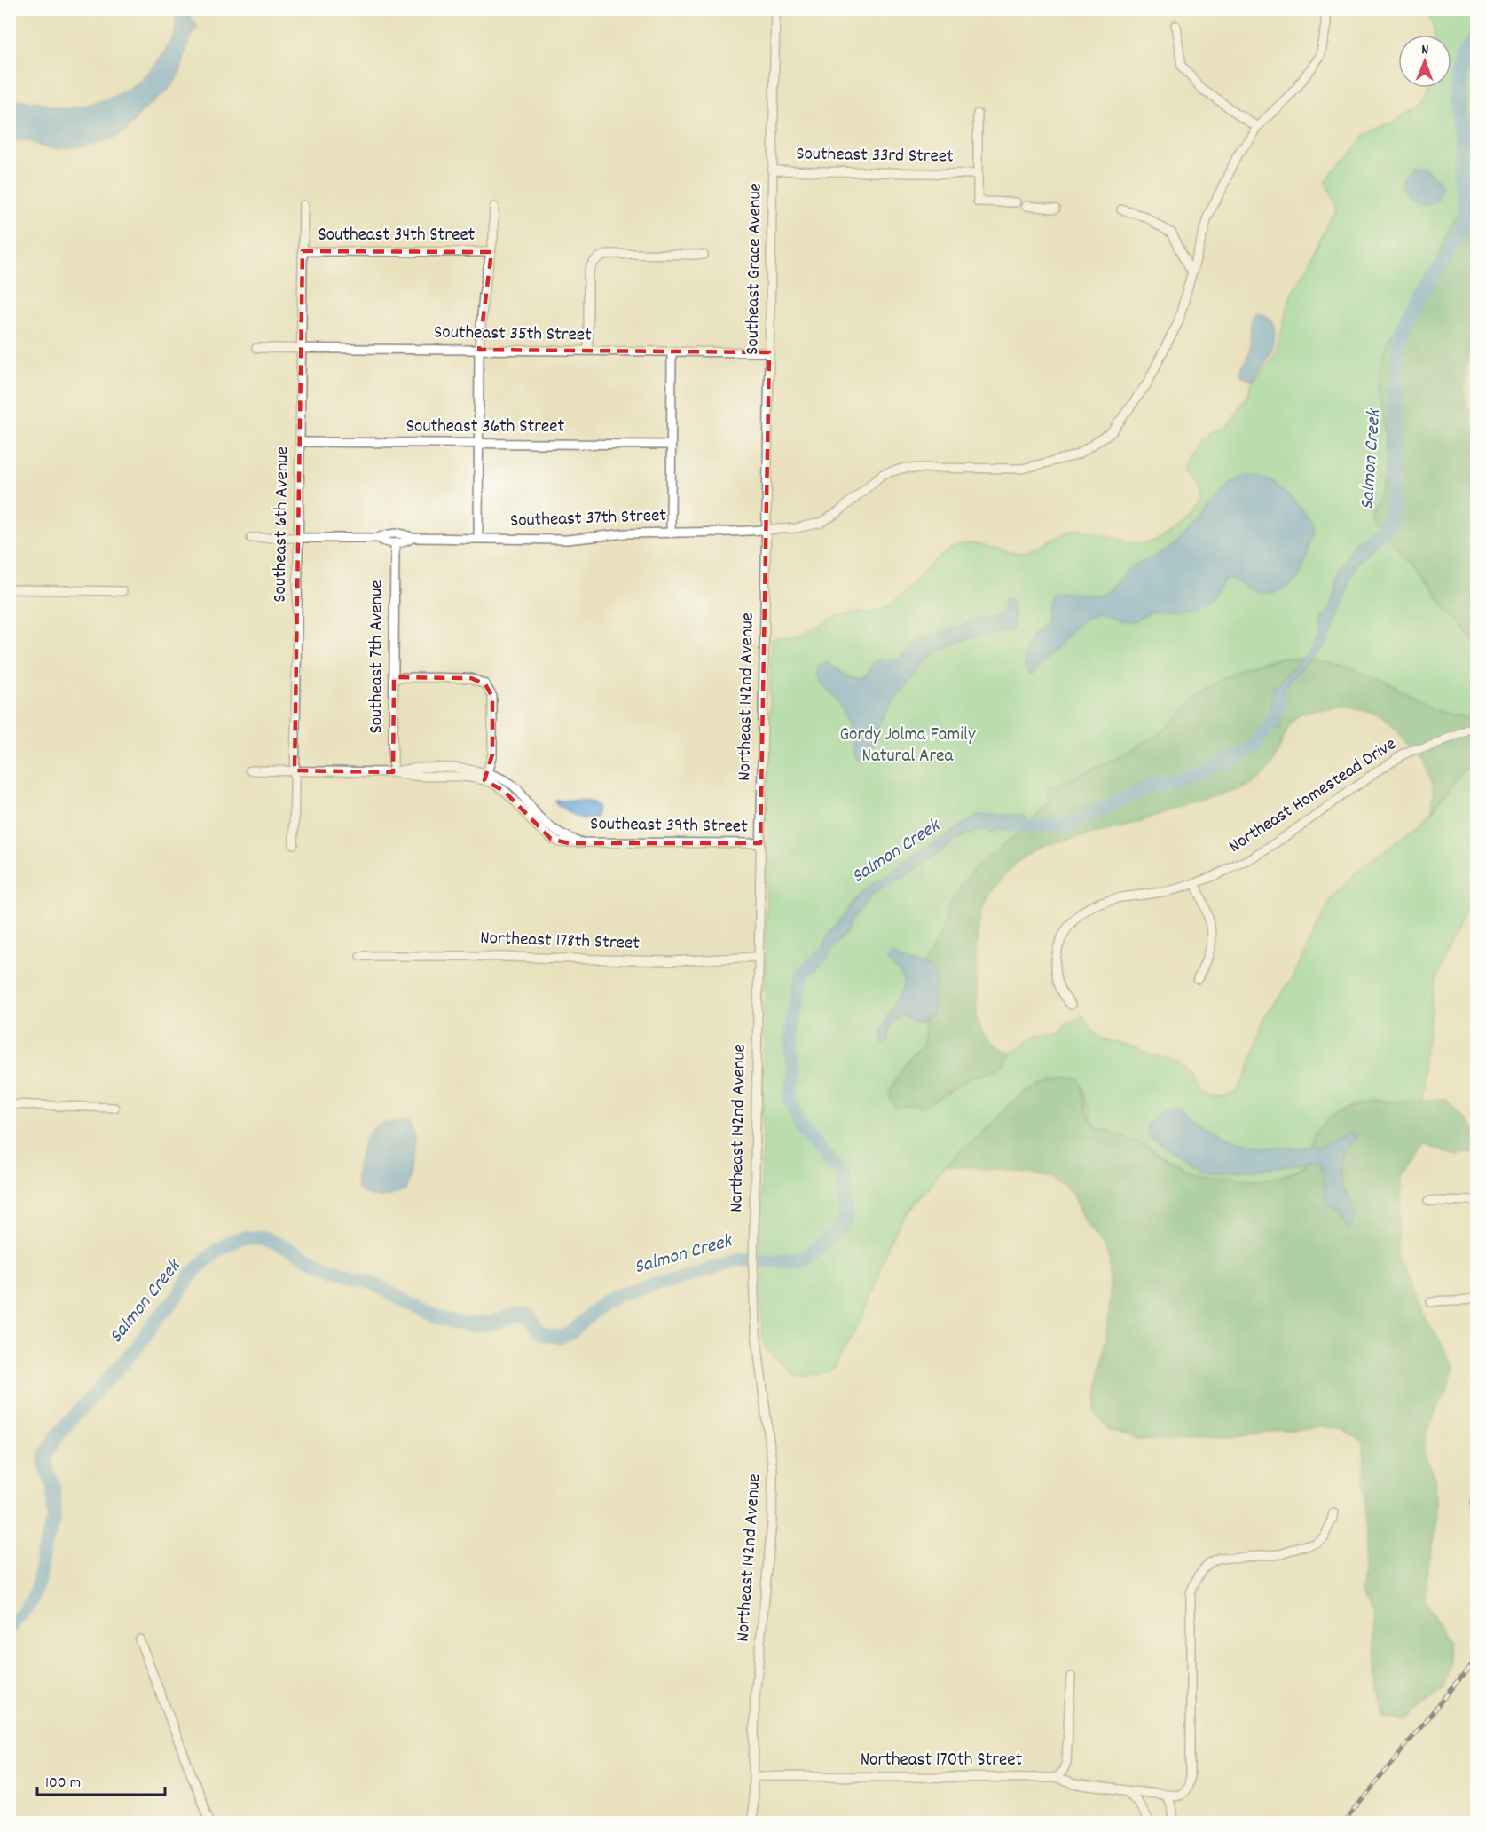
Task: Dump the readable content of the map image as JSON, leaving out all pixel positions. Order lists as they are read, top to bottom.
{
  "streets": {
    "street": [
      "Southeast 33rd Street",
      "Southeast 34th Street",
      "Southeast Grace Avenue",
      "Southeast 35th Street",
      "Southeast 36th Street",
      "Southeast 37th Street",
      "Southeast 6th Avenue",
      "Southeast 7th Avenue",
      "Northeast 142nd Avenue",
      "Northeast Homestead Drive",
      "Southeast 39th Street",
      "Northeast 178th Street",
      "Northeast 170th Street"
    ]
  },
  "crossings": [
    ["Southeast 33rd Street", "Southeast Grace Avenue"],
    ["Southeast 34th Street", "Southeast 6th Avenue"],
    ["Southeast Grace Avenue", "Southeast 35th Street"],
    ["Southeast Grace Avenue", "Southeast 37th Street"],
    ["Southeast Grace Avenue", "Northeast 142nd Avenue"],
    ["Southeast 35th Street", "Southeast 6th Avenue"],
    ["Southeast 36th Street", "Southeast 6th Avenue"],
    ["Southeast 37th Street", "Southeast 6th Avenue"],
    ["Southeast 37th Street", "Southeast 7th Avenue"],
    ["Southeast 37th Street", "Northeast 142nd Avenue"],
    ["Southeast 6th Avenue", "Southeast 39th Street"],
    ["Southeast 7th Avenue", "Southeast 39th Street"],
    ["Northeast 142nd Avenue", "Southeast 39th Street"],
    ["Northeast 142nd Avenue", "Northeast 178th Street"],
    ["Northeast 142nd Avenue", "Northeast 170th Street"]
  ],
  "water": ["Salmon Creek"],
  "parks": ["Gordy Jolma Family Natural Area"],
  "scale_bar": "100 m",
  "north": "top"
}
